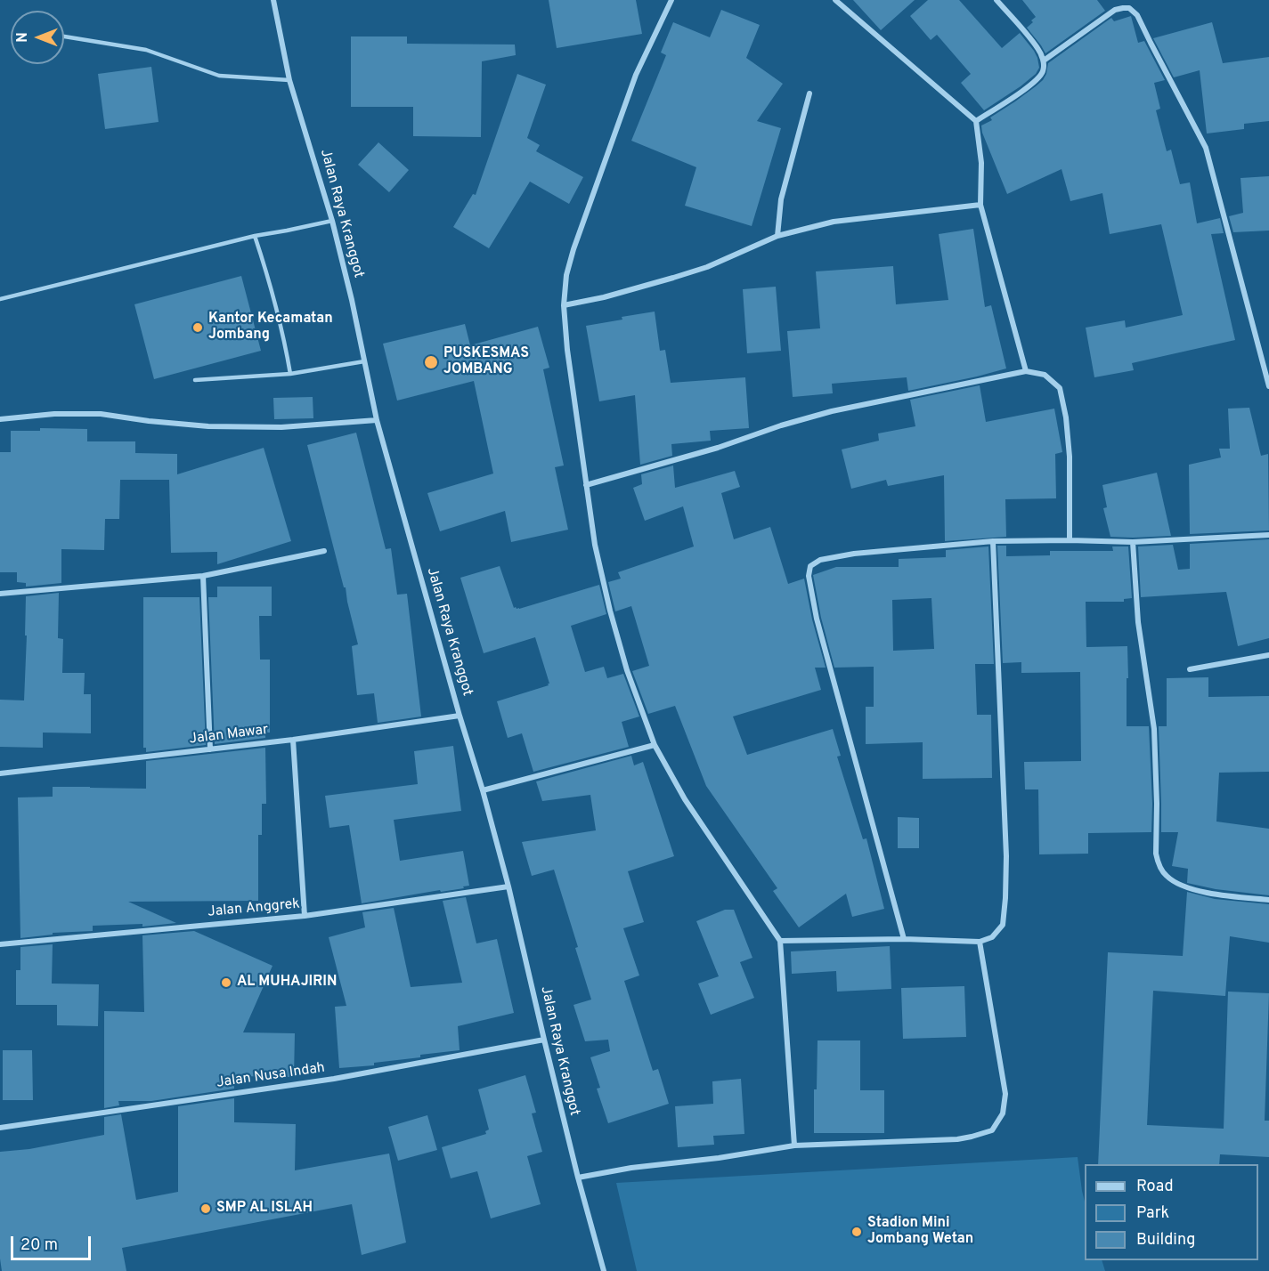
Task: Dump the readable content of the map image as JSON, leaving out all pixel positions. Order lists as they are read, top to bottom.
{
  "streets": {
    "street": [
      "Jalan Raya Kranggot",
      "Jalan Mawar",
      "Jalan Anggrek",
      "Jalan Nusa Indah"
    ]
  },
  "crossings": [
    ["Jalan Raya Kranggot", "Jalan Mawar"],
    ["Jalan Raya Kranggot", "Jalan Anggrek"],
    ["Jalan Raya Kranggot", "Jalan Nusa Indah"]
  ],
  "places": [
    "Kantor Kecamatan Jombang",
    "PUSKESMAS JOMBANG",
    "AL MUHAJIRIN",
    "SMP AL ISLAH",
    "Stadion Mini Jombang Wetan"
  ],
  "legend": ["Road", "Park", "Building"],
  "scale_bar": "20 m",
  "north": "left"
}
